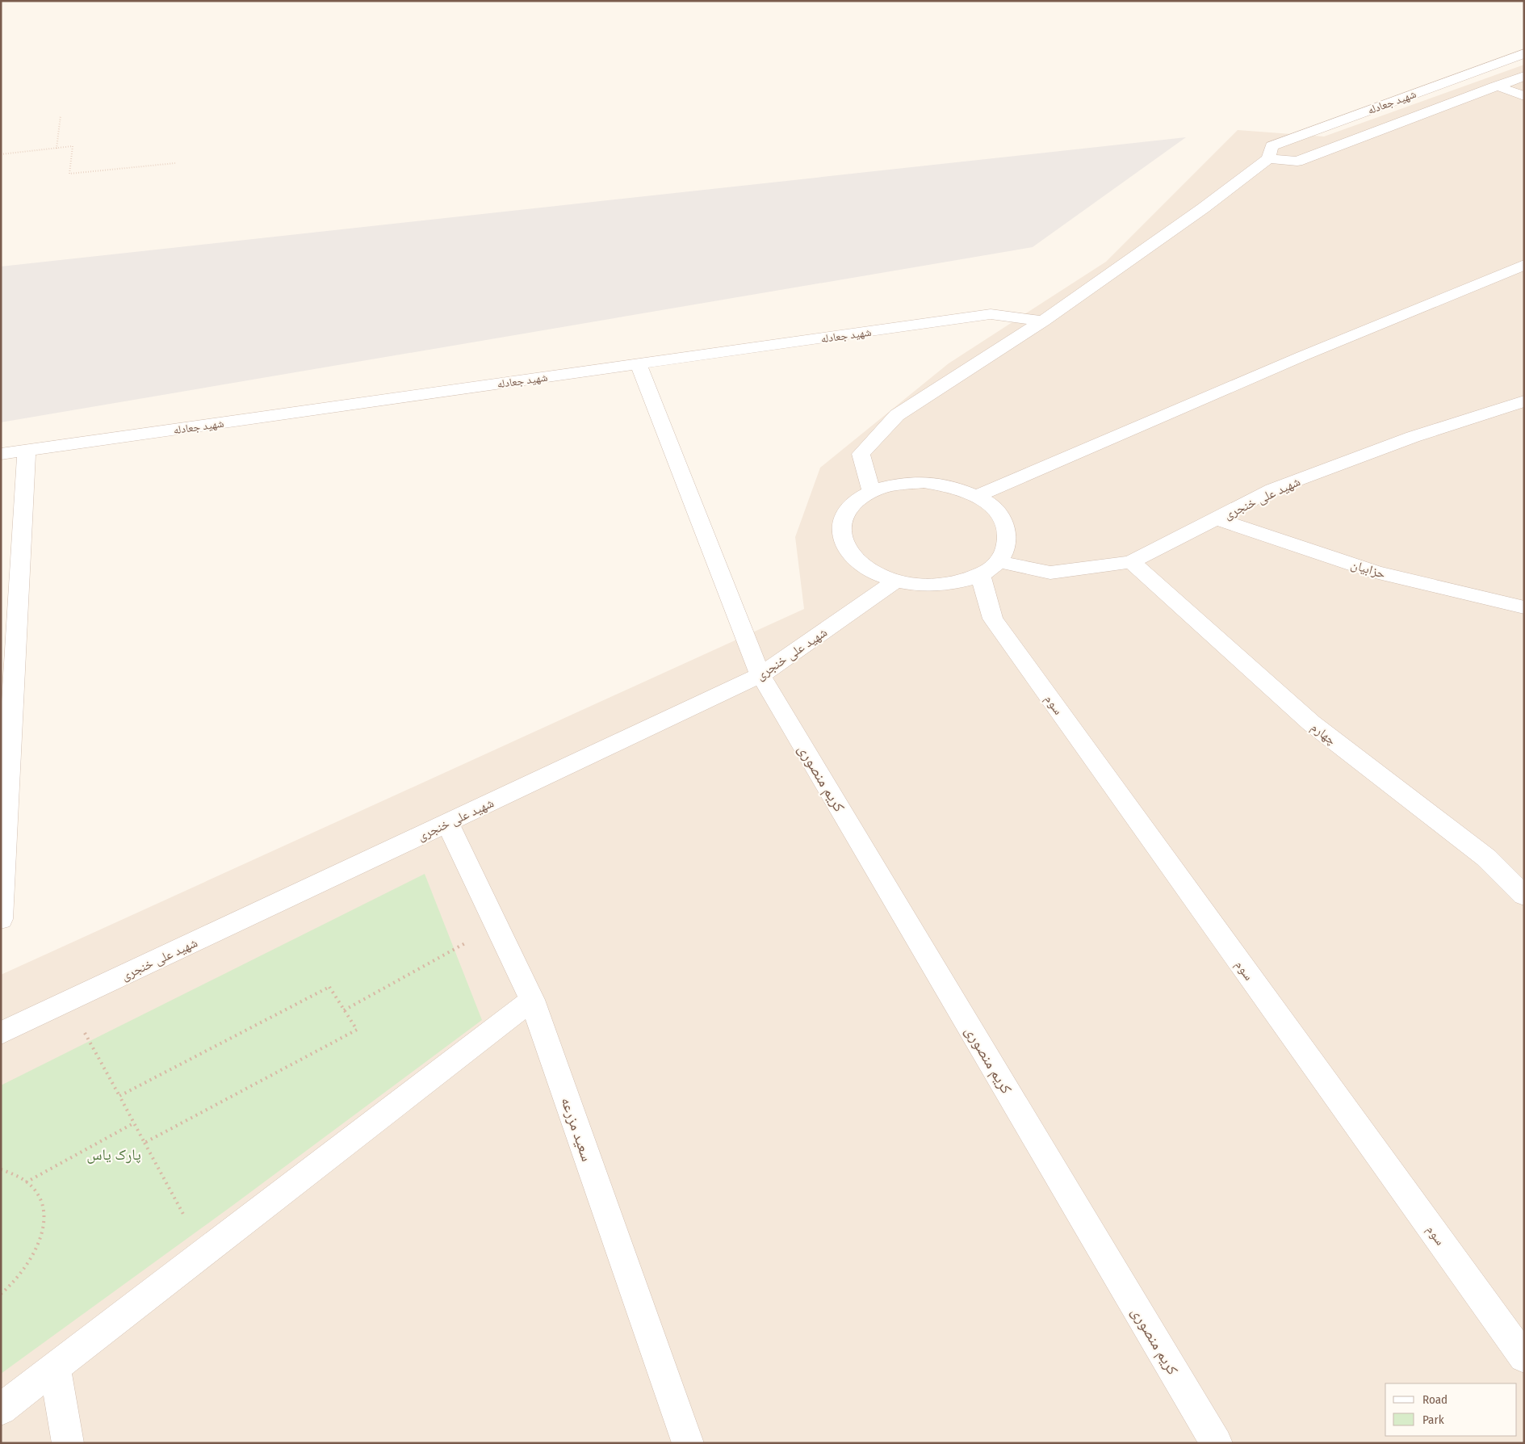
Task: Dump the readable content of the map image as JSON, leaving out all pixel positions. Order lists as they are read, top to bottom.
{
  "streets": {
    "street": [
      "شهید جعادله",
      "شهید علی خنجری",
      "حزابیان",
      "سوم",
      "چهارم",
      "کریم منصوری",
      "سعید مزرعه"
    ]
  },
  "crossings": [
    ["شهید جعادله", "شهید علی خنجری"],
    ["شهید جعادله", "سوم"],
    ["شهید جعادله", "کریم منصوری"],
    ["شهید علی خنجری", "حزابیان"],
    ["شهید علی خنجری", "سوم"],
    ["شهید علی خنجری", "چهارم"],
    ["شهید علی خنجری", "کریم منصوری"],
    ["شهید علی خنجری", "سعید مزرعه"]
  ],
  "parks": ["پارک یاس"],
  "legend": ["Road", "Park"]
}
